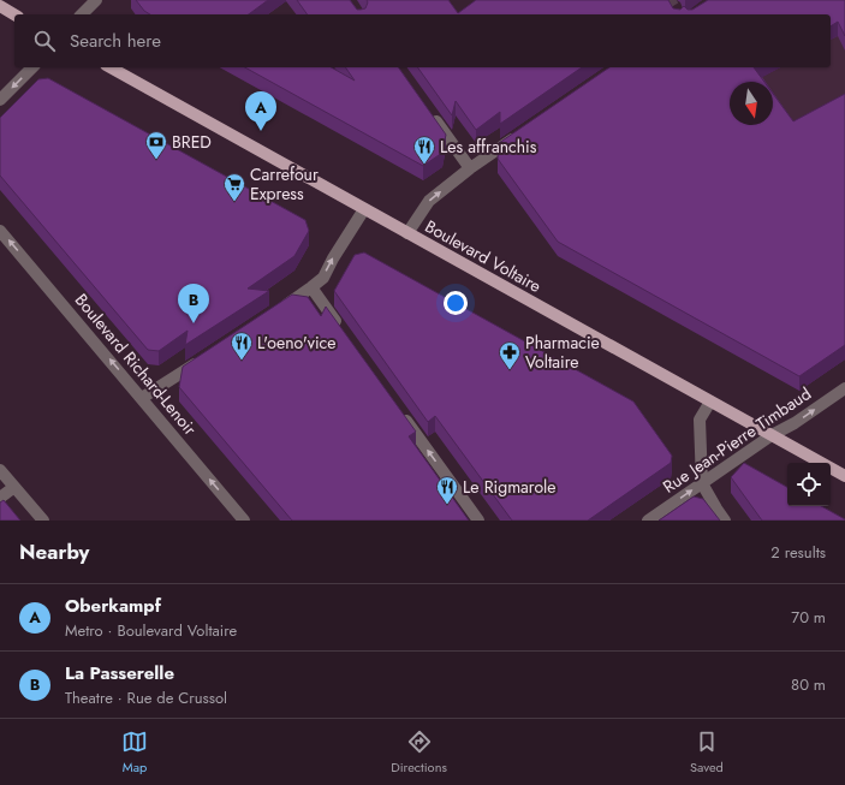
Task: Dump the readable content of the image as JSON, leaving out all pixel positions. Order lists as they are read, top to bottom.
{
  "streets": {
    "main road": ["Boulevard Voltaire"],
    "street": ["Boulevard Richard-Lenoir", "Rue Jean-Pierre Timbaud"]
  },
  "crossings": [
    ["Boulevard Voltaire", "Rue Jean-Pierre Timbaud"]
  ],
  "one_way": ["Boulevard Richard-Lenoir", "Rue Jean-Pierre Timbaud"],
  "places": {
    "bank": ["BRED"],
    "restaurant": ["Les affranchis", "L'oeno'vice", "Le Rigmarole"],
    "supermarket": ["Carrefour Express"],
    "pharmacy": ["Pharmacie Voltaire"]
  },
  "north": "bottom",
  "page": {
    "search": "Search here",
    "pins": ["A", "B"],
    "heading": ["Nearby", "2 results"],
    "list": [
      {
        "mark": "A",
        "name": "Oberkampf",
        "note": "Metro · Boulevard Voltaire",
        "value": "70 m"
      },
      {
        "mark": "B",
        "name": "La Passerelle",
        "note": "Theatre · Rue de Crussol",
        "value": "80 m"
      }
    ],
    "nav": ["Map", "Directions", "Saved"]
  }
}
